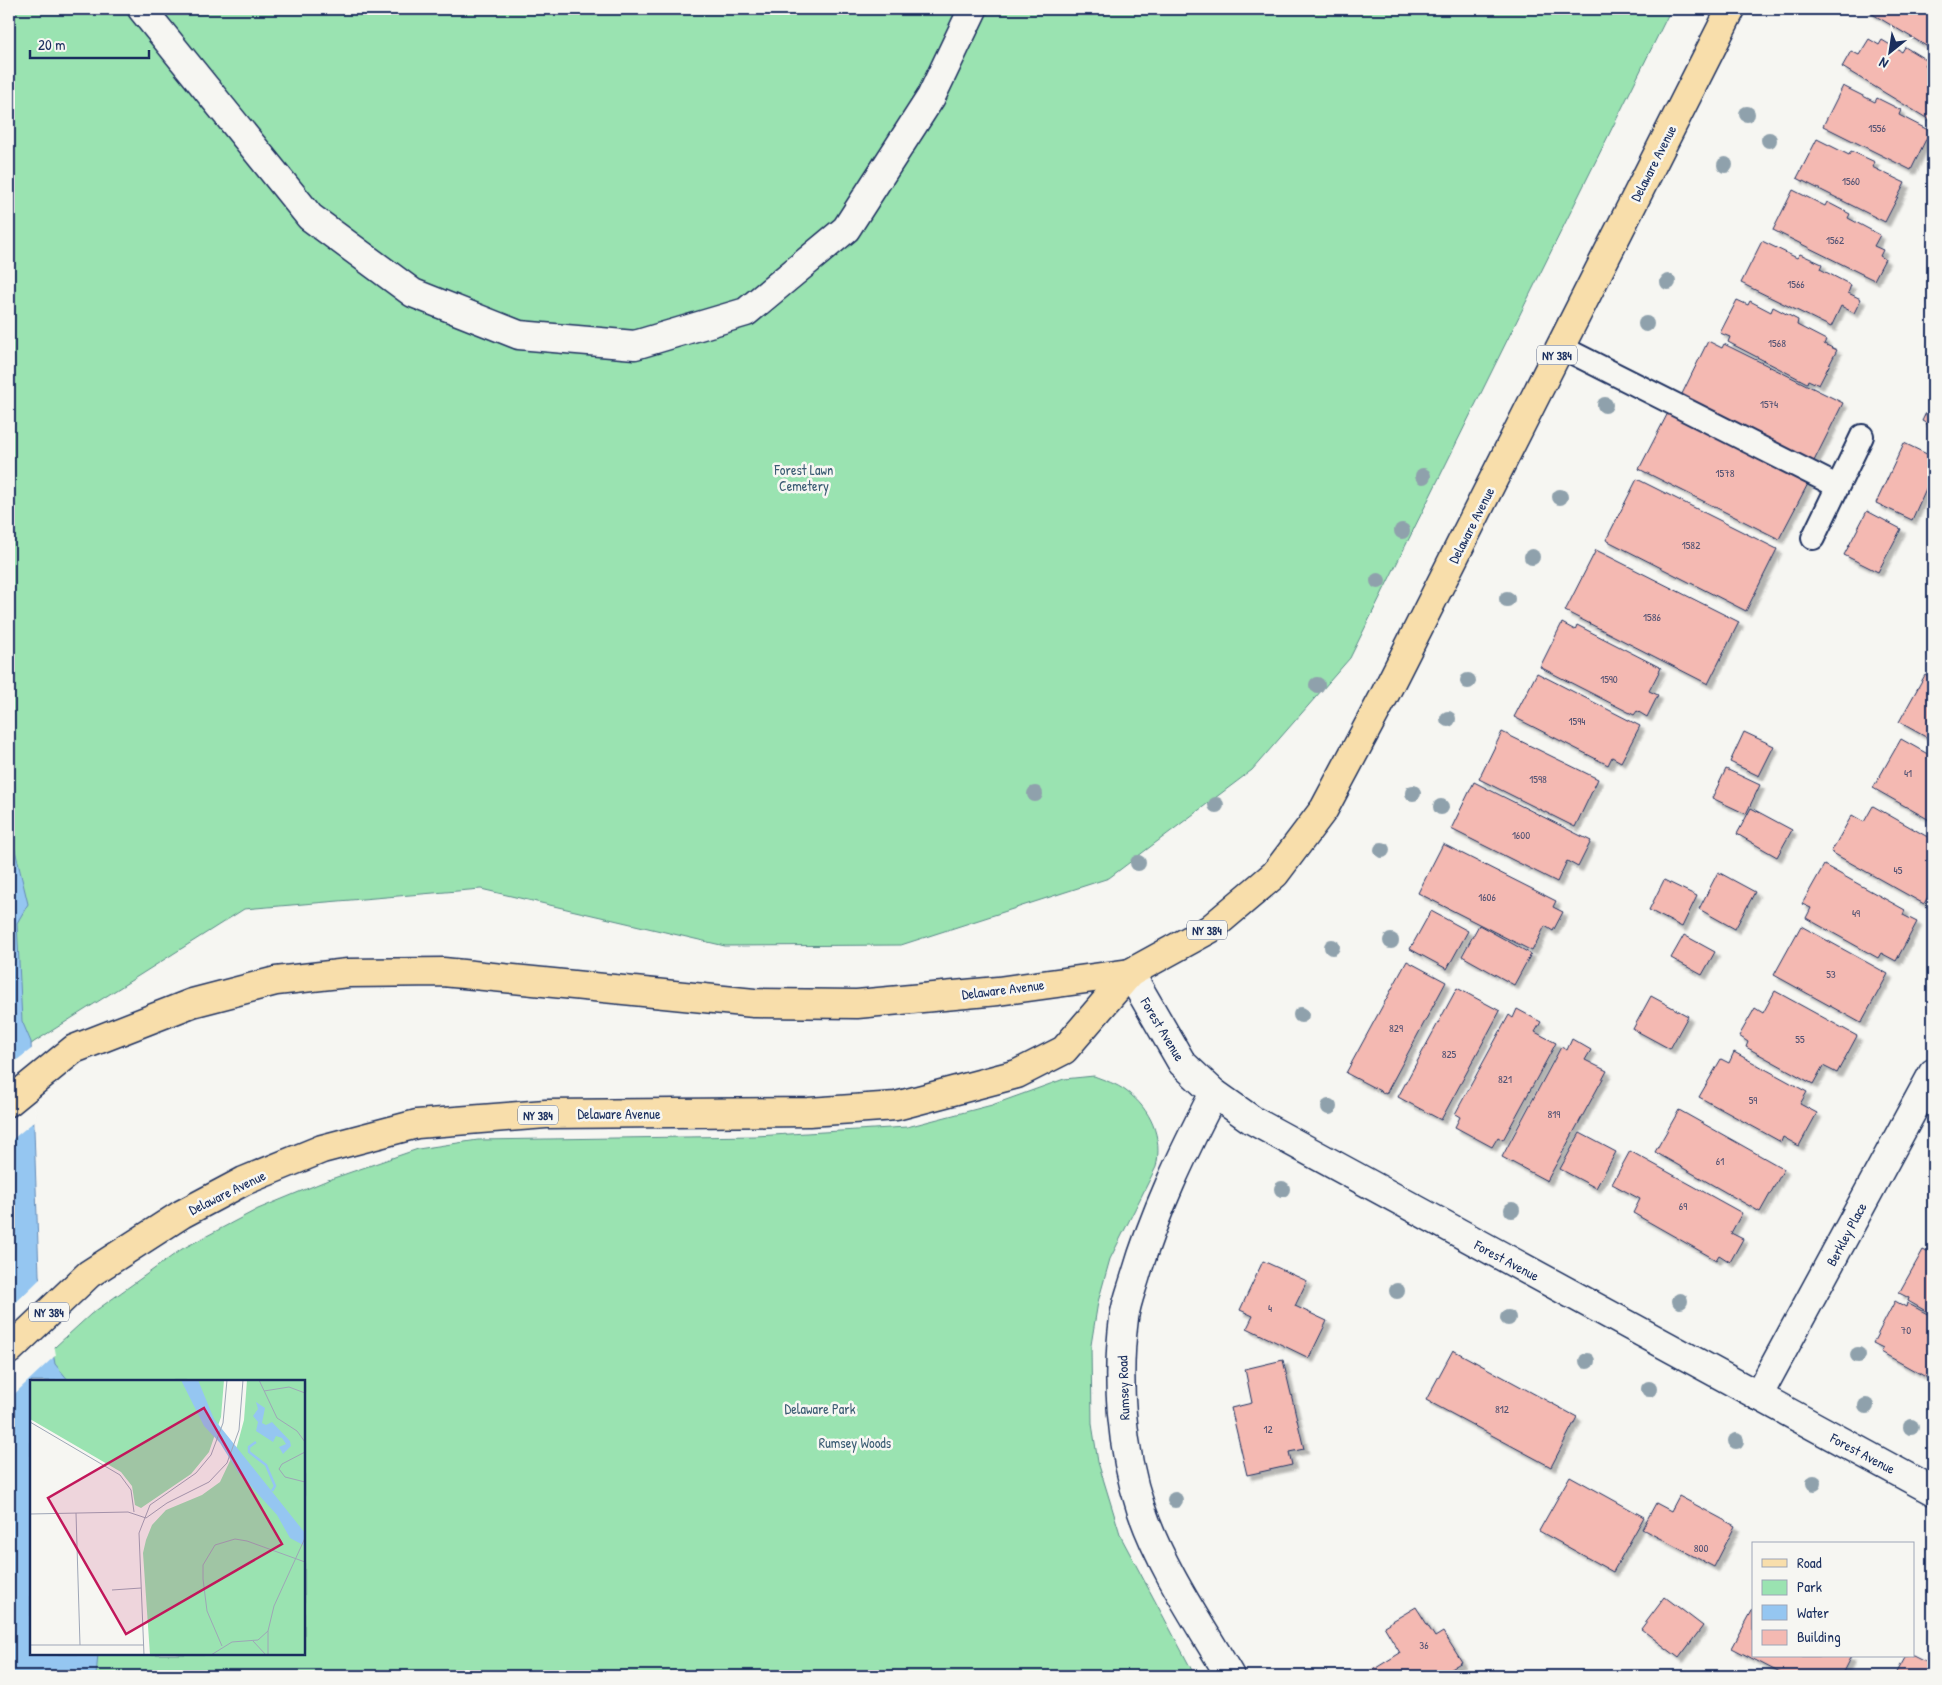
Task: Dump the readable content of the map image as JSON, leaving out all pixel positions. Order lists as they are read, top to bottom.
{
  "streets": {
    "main road": ["Delaware Avenue", "NY 384"],
    "street": ["Forest Avenue", "Berkley Place", "Rumsey Road"]
  },
  "crossings": [
    ["Delaware Avenue", "Forest Avenue"],
    ["Forest Avenue", "Berkley Place"],
    ["Forest Avenue", "Rumsey Road"]
  ],
  "parks": ["Forest Lawn Cemetery", "Delaware Park", "Rumsey Woods"],
  "house_numbers": [
    "1556",
    "1560",
    "1562",
    "1566",
    "1568",
    "1574",
    "1578",
    "1582",
    "1586",
    "1590",
    "1594",
    "41",
    "1598",
    "1600",
    "45",
    "1606",
    "49",
    "53",
    "829",
    "55",
    "825",
    "821",
    "59",
    "819",
    "61",
    "69",
    "4",
    "70",
    "812",
    "12",
    "800",
    "36"
  ],
  "legend": [
    "Road",
    "Park",
    "Water",
    "Building"
  ],
  "scale_bar": "20 m",
  "north": "bottom left"
}
